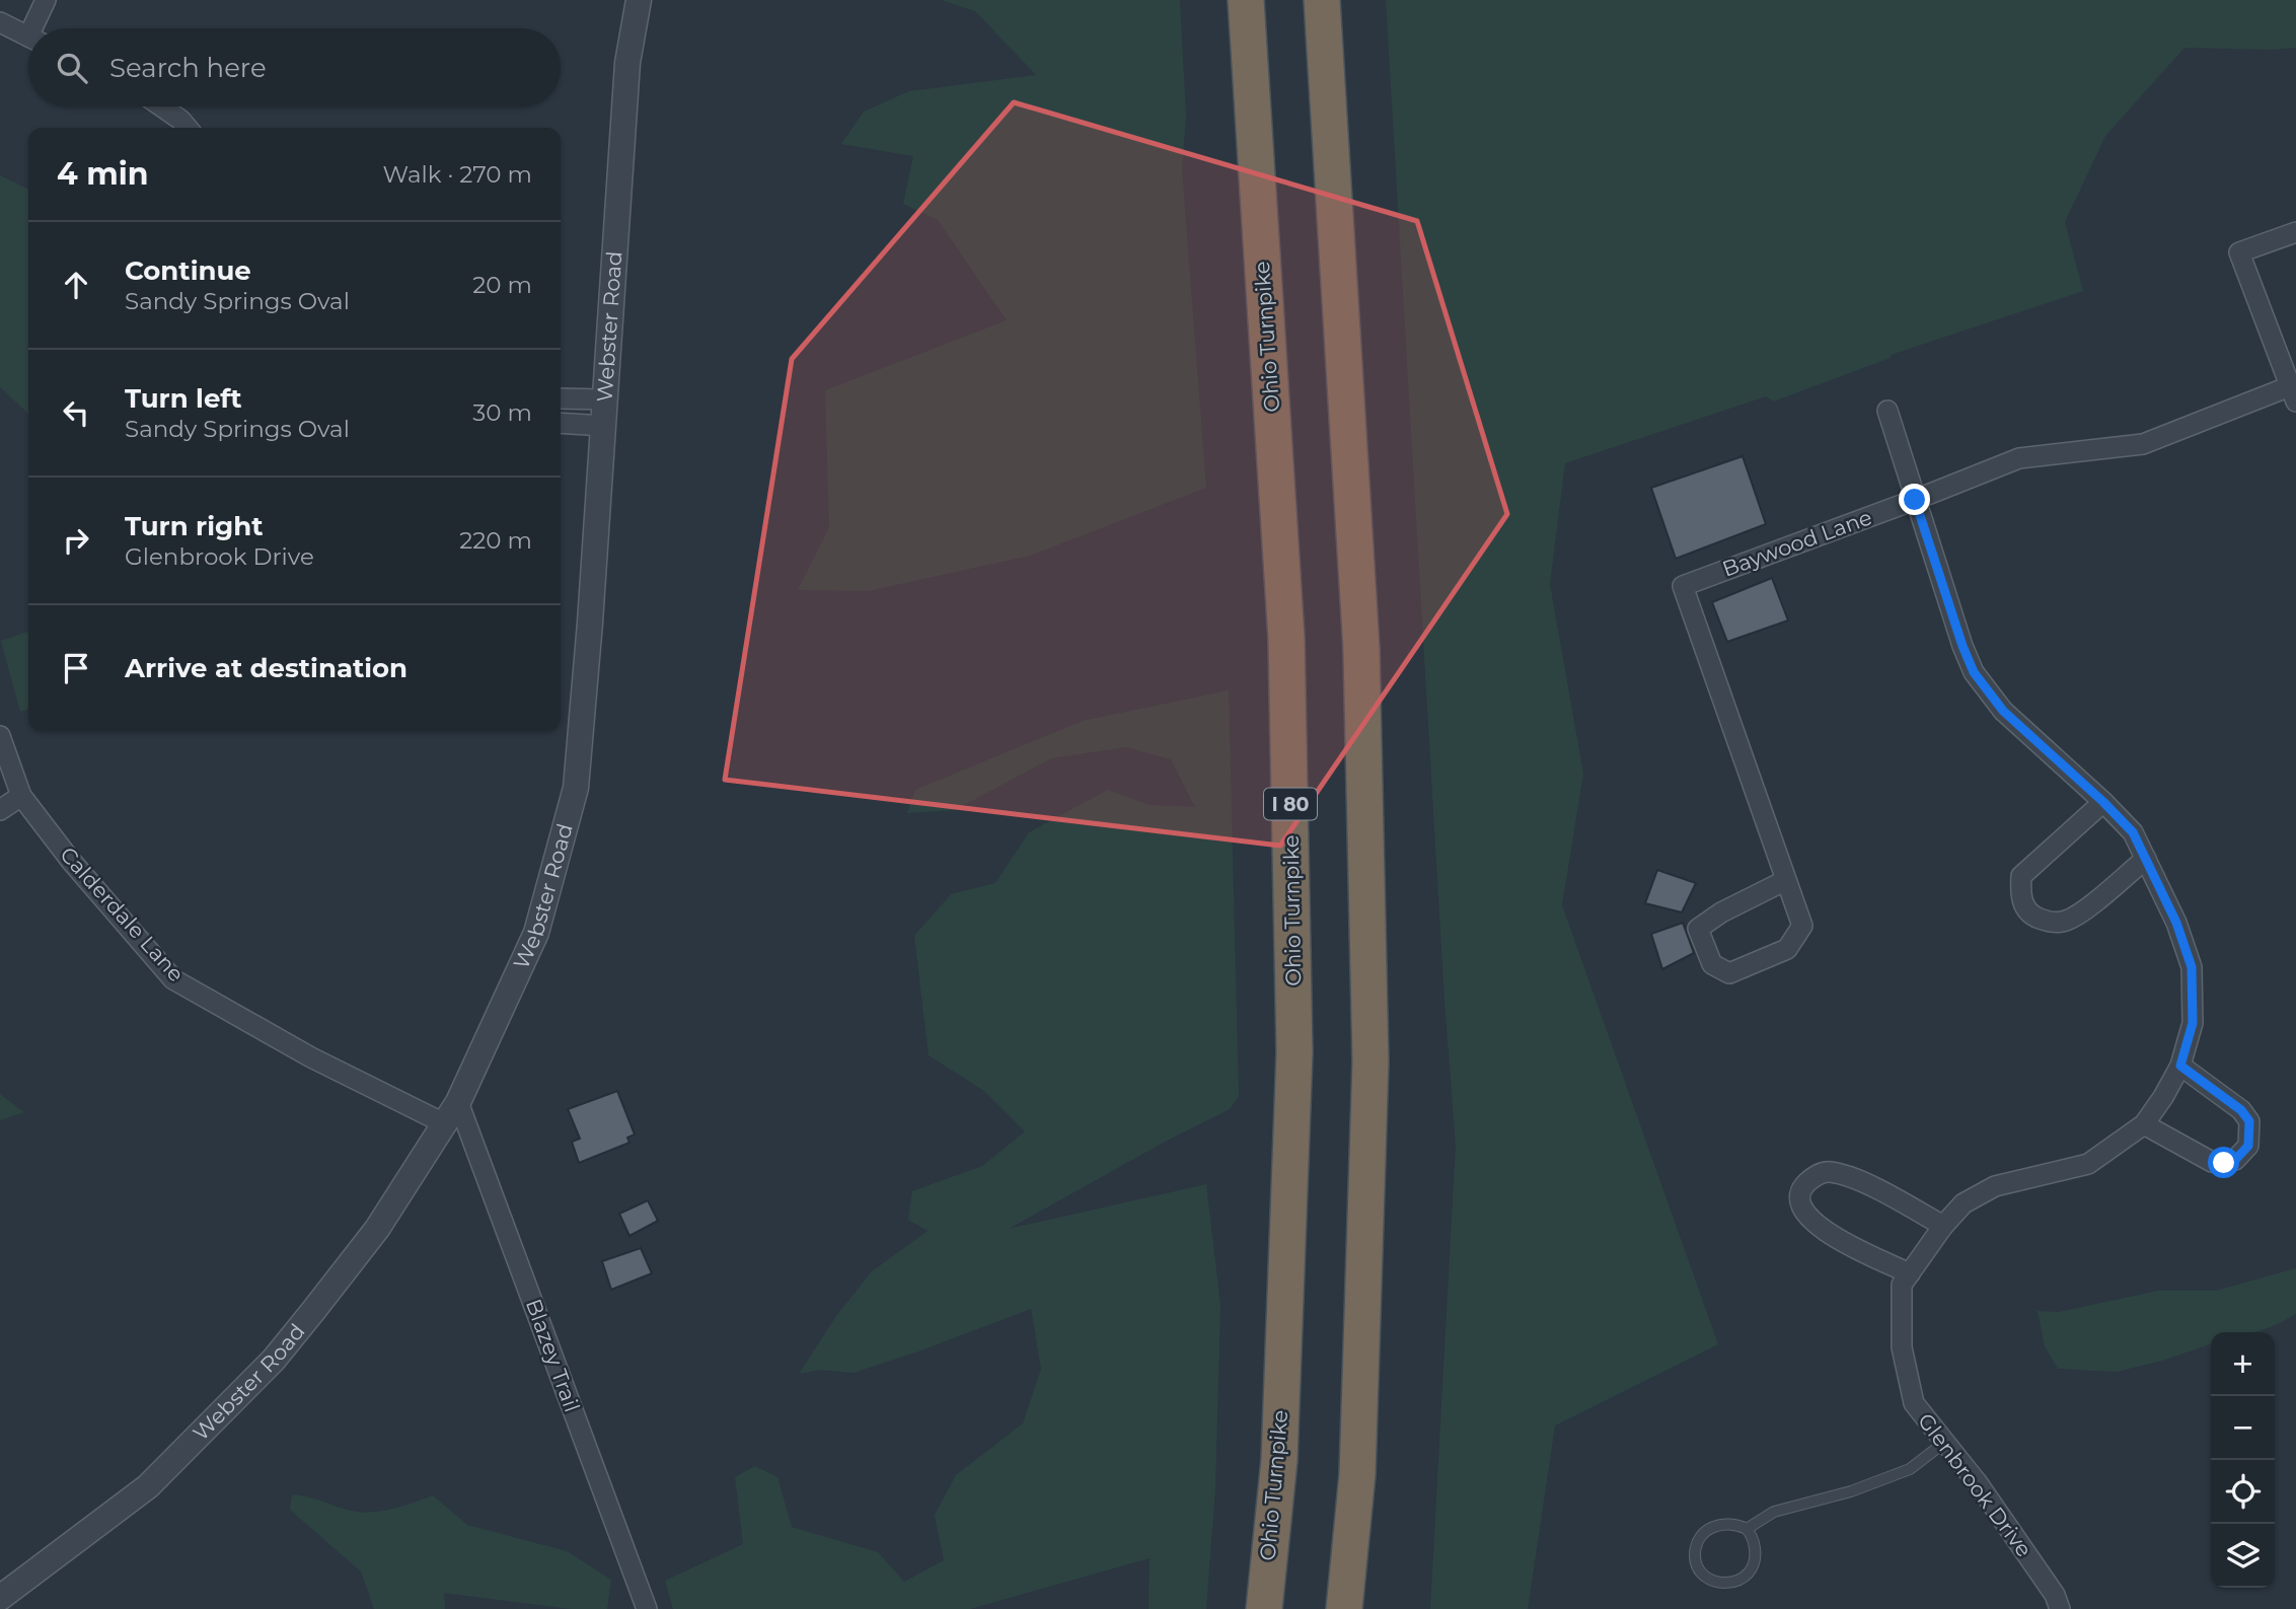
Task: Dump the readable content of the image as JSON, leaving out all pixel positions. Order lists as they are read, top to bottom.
{
  "streets": {
    "highway": ["Ohio Turnpike", "I 80"],
    "street": [
      "Webster Road",
      "Baywood Lane",
      "Calderdale Lane",
      "Blazey Trail",
      "Glenbrook Drive"
    ]
  },
  "crossings": [
    ["Webster Road", "Calderdale Lane"],
    ["Webster Road", "Blazey Trail"],
    ["Baywood Lane", "Glenbrook Drive"]
  ],
  "page": {
    "search": "Search here",
    "heading": ["4 min", "Walk · 270 m"],
    "list": [
      ["Continue", "Sandy Springs Oval", "20 m"],
      ["Turn left", "Sandy Springs Oval", "30 m"],
      ["Turn right", "Glenbrook Drive", "220 m"],
      "Arrive at destination"
    ],
    "map_buttons": ["+", "−"]
  }
}
